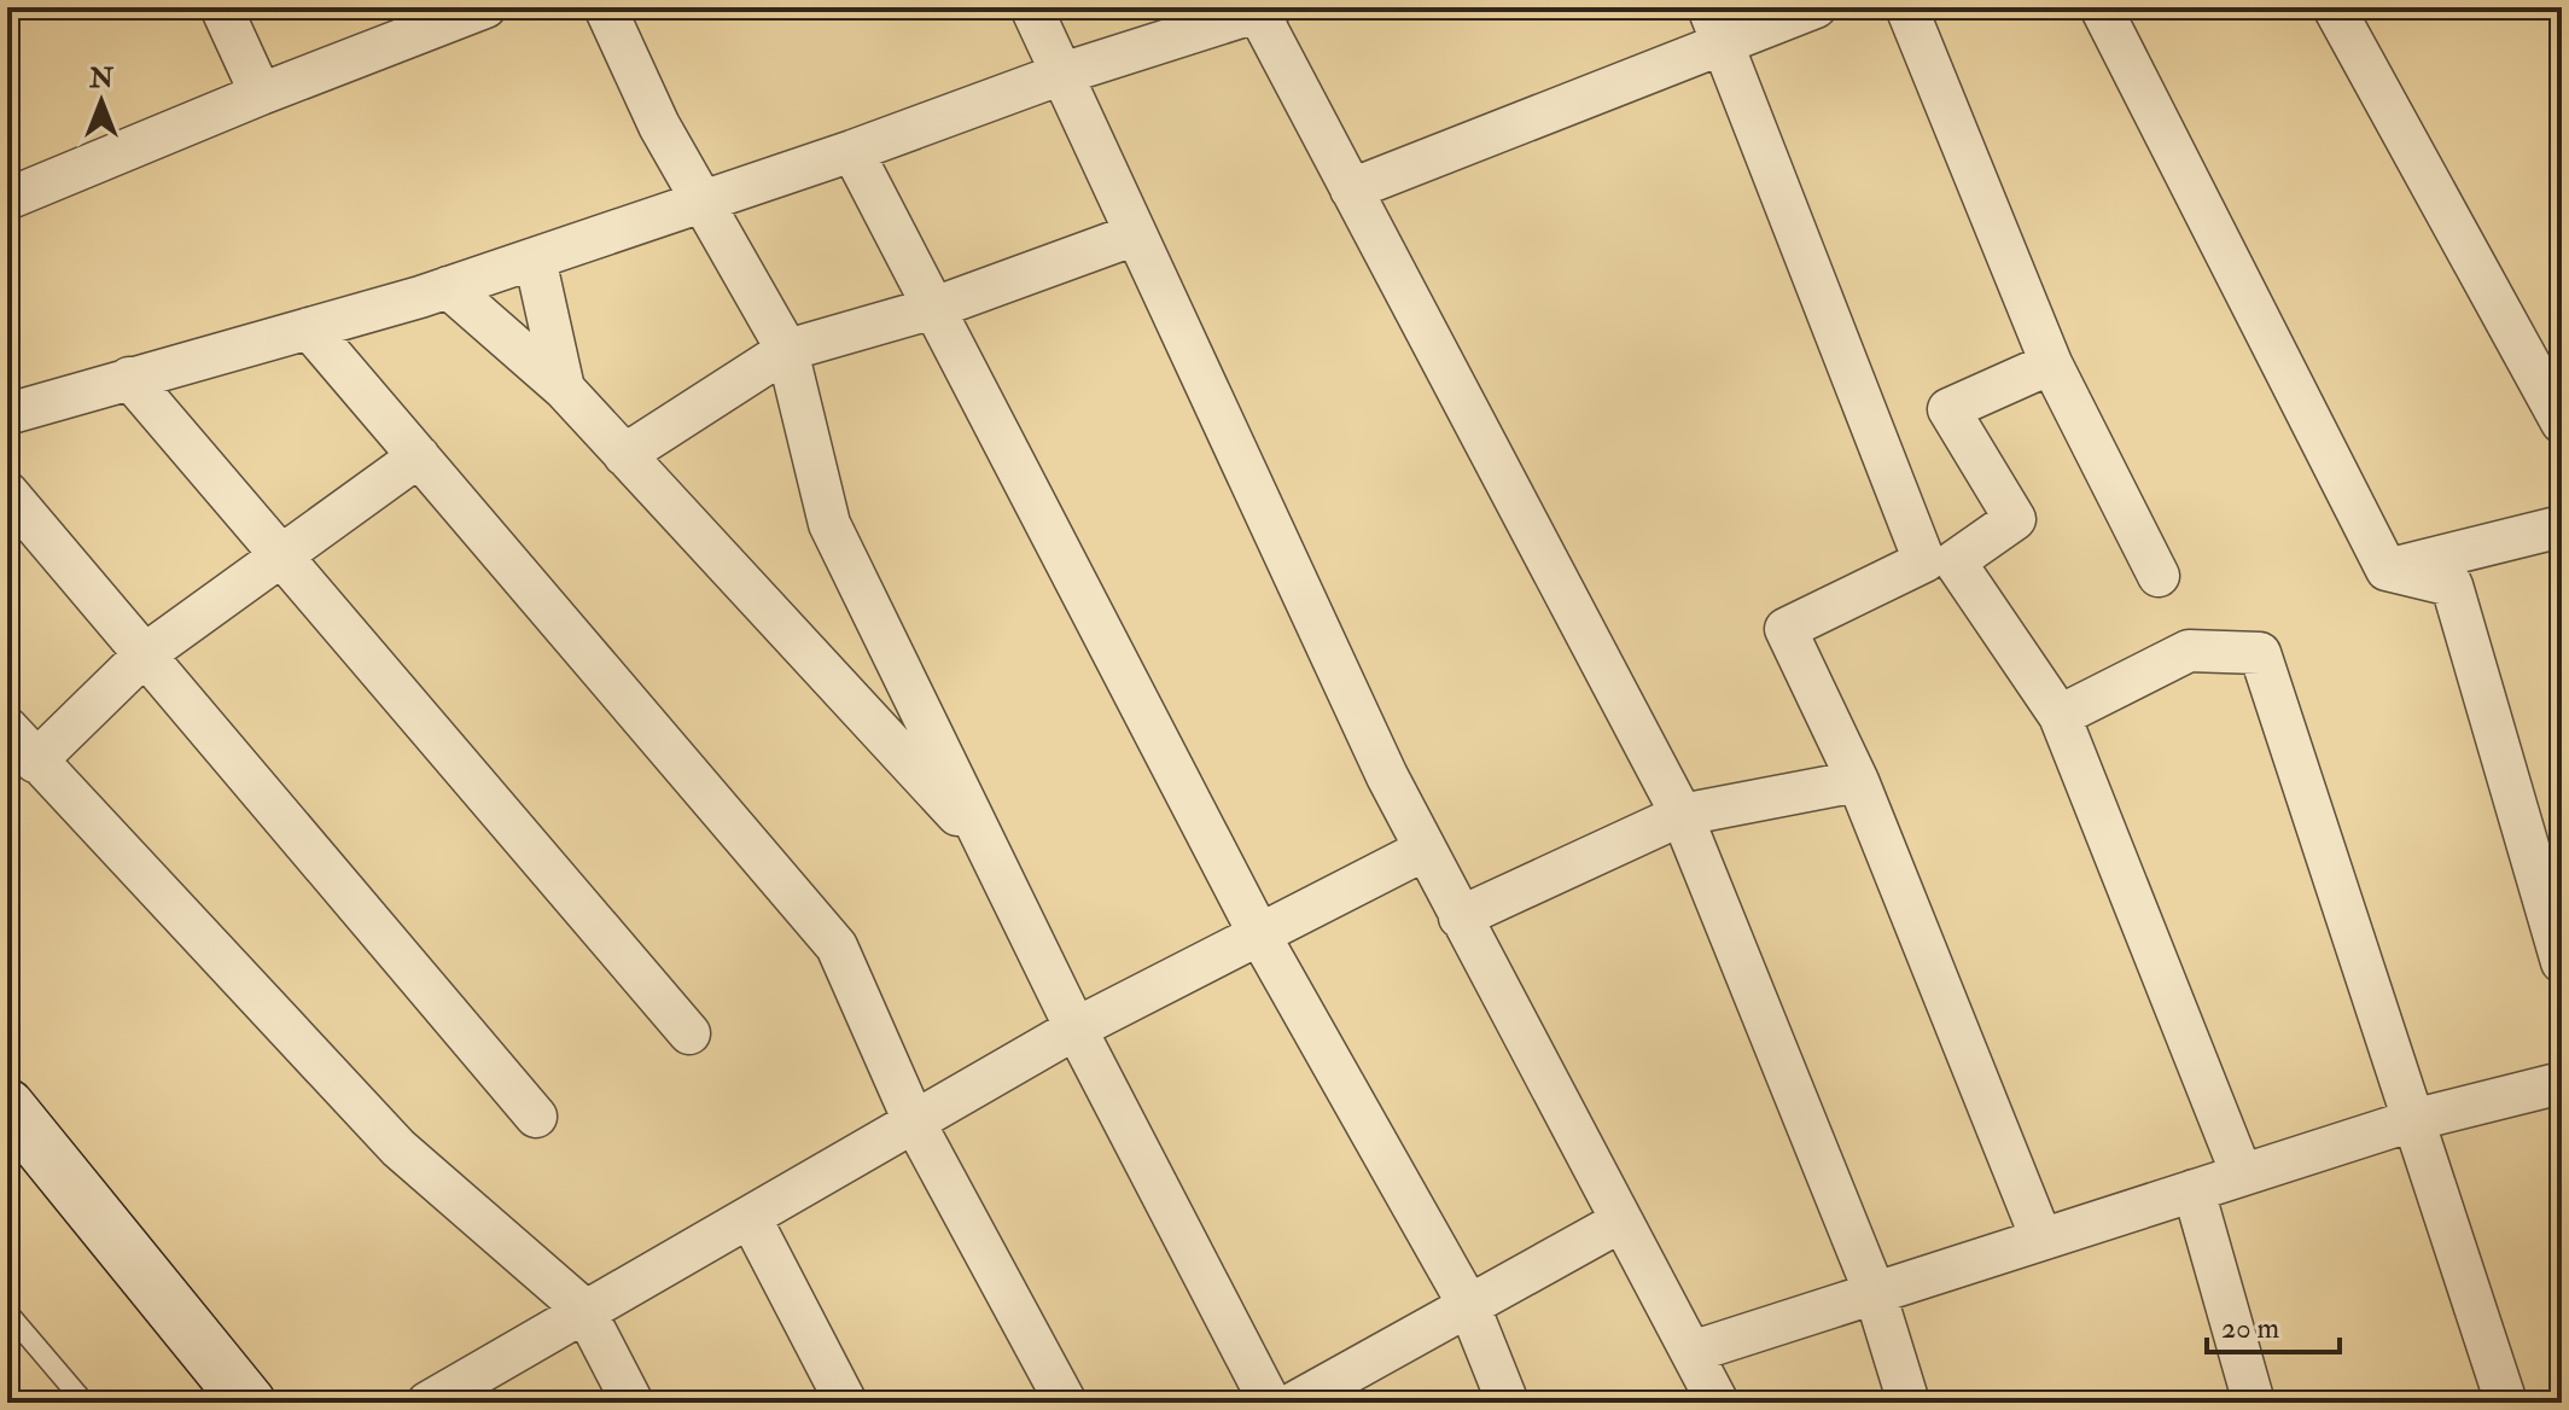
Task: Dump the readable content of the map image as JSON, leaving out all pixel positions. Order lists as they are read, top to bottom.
{
  "scale_bar": "20 m",
  "north": "top"
}
